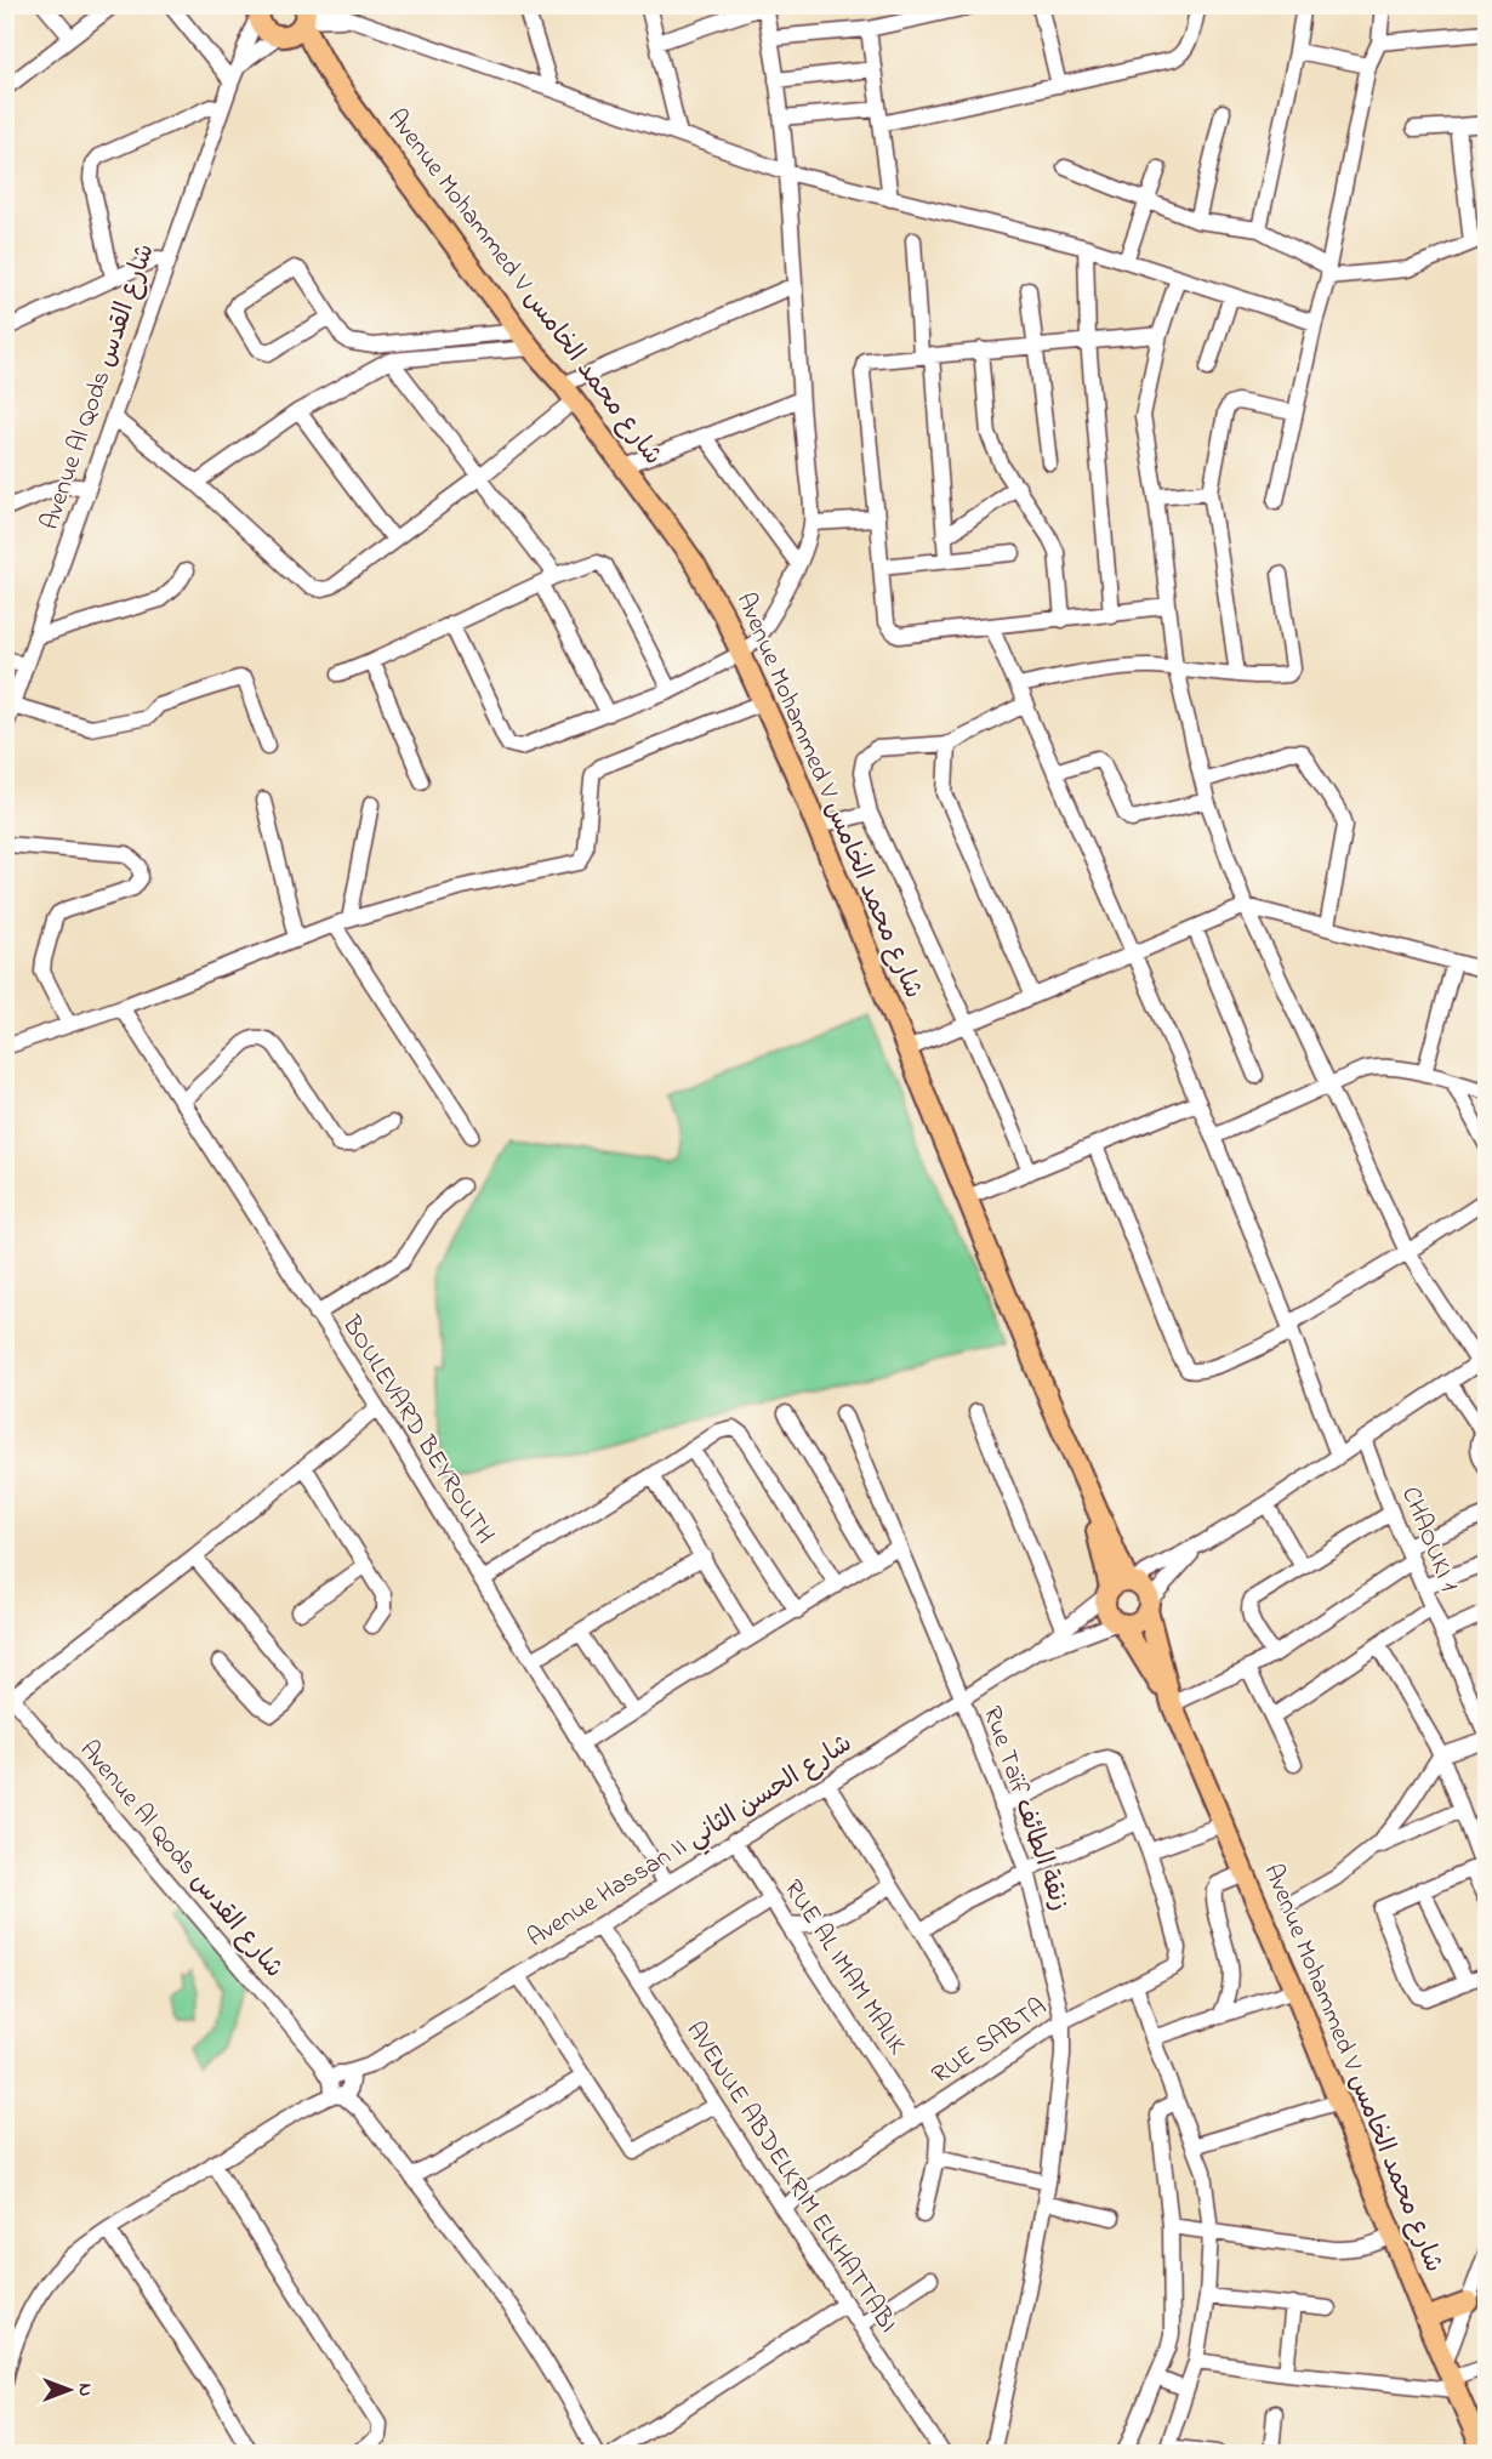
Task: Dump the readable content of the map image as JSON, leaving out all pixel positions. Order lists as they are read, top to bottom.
{
  "streets": {
    "main road": ["Avenue Mohammed V شارع محمد الخامس"],
    "street": [
      "Avenue Al Qods شارع القدس",
      "BOULEVARD BEYROUTH",
      "CHAOUKI 1",
      "Rue Taïf زنقة الطائف",
      "Avenue Hassan II شارع الحسن الثاني",
      "RUE AL IMAM MALIK",
      "RUE SABTA",
      "AVENUE ABDELKRIM ELKHATTABI"
    ]
  },
  "crossings": [
    ["Avenue Mohammed V شارع محمد الخامس", "Avenue Al Qods شارع القدس"],
    ["Avenue Mohammed V شارع محمد الخامس", "Avenue Hassan II شارع الحسن الثاني"],
    ["Avenue Al Qods شارع القدس", "Avenue Hassan II شارع الحسن الثاني"],
    ["BOULEVARD BEYROUTH", "Avenue Hassan II شارع الحسن الثاني"],
    ["CHAOUKI 1", "Avenue Hassan II شارع الحسن الثاني"],
    ["Rue Taïf زنقة الطائف", "Avenue Hassan II شارع الحسن الثاني"],
    ["Rue Taïf زنقة الطائف", "RUE SABTA"],
    ["Avenue Hassan II شارع الحسن الثاني", "RUE AL IMAM MALIK"],
    ["Avenue Hassan II شارع الحسن الثاني", "AVENUE ABDELKRIM ELKHATTABI"],
    ["RUE AL IMAM MALIK", "RUE SABTA"],
    ["RUE SABTA", "AVENUE ABDELKRIM ELKHATTABI"]
  ],
  "north": "right"
}
